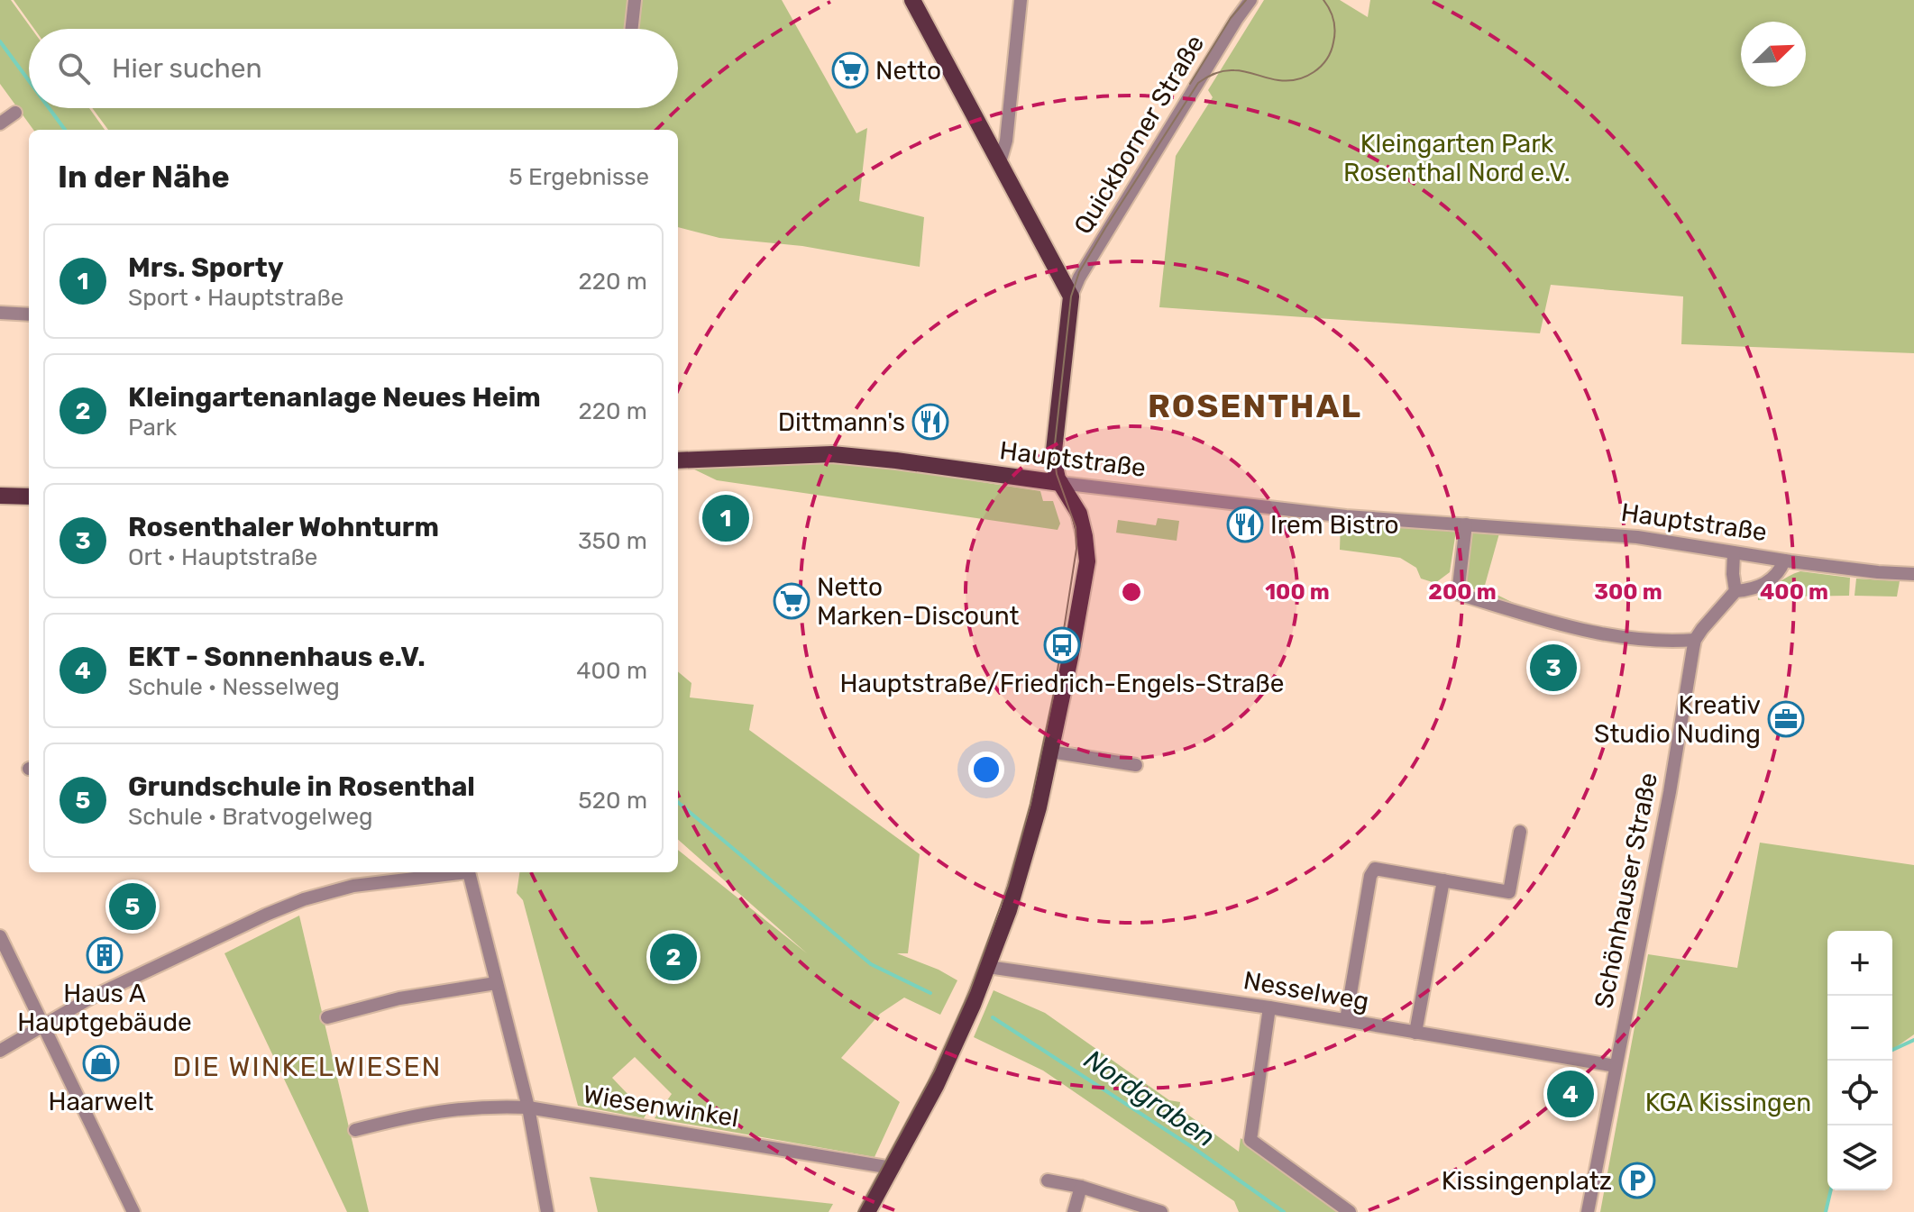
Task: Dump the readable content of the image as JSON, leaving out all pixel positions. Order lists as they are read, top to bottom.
{
  "streets": {
    "main road": ["Hauptstraße"],
    "street": [
      "Quickborner Straße",
      "Schönhauser Straße",
      "Nesselweg",
      "Wiesenwinkel"
    ]
  },
  "crossings": [
    ["Schönhauser Straße", "Nesselweg"]
  ],
  "districts": ["ROSENTHAL", "DIE WINKELWIESEN"],
  "water": ["Nordgraben"],
  "parks": ["Kleingarten Park Rosenthal Nord e.V.", "KGA Kissingen"],
  "places": {
    "supermarket": ["Netto", "Netto Marken-Discount"],
    "restaurant": ["Dittmann's", "Irem Bistro"],
    "bus stop": ["Hauptstraße/Friedrich-Engels-Straße"],
    "office": ["Kreativ Studio Nuding"],
    "building": ["Haus A Hauptgebäude"],
    "shop": ["Haarwelt"],
    "parking": ["Kissingenplatz"]
  },
  "north": "top right",
  "page": {
    "search": "Hier suchen",
    "heading": ["In der Nähe", "5 Ergebnisse"],
    "list": [
      {
        "mark": "1",
        "name": "Mrs. Sporty",
        "note": "Sport · Hauptstraße",
        "value": "220 m"
      },
      {
        "mark": "2",
        "name": "Kleingartenanlage Neues Heim",
        "note": "Park",
        "value": "220 m"
      },
      {
        "mark": "3",
        "name": "Rosenthaler Wohnturm",
        "note": "Ort · Hauptstraße",
        "value": "350 m"
      },
      {
        "mark": "4",
        "name": "EKT - Sonnenhaus e.V.",
        "note": "Schule · Nesselweg",
        "value": "400 m"
      },
      {
        "mark": "5",
        "name": "Grundschule in Rosenthal",
        "note": "Schule · Bratvogelweg",
        "value": "520 m"
      }
    ],
    "pins": [
      "1",
      "3",
      "5",
      "2",
      "4"
    ],
    "map_buttons": ["+", "−"]
  },
  "rings": [
    "100 m",
    "200 m",
    "300 m",
    "400 m"
  ]
}
